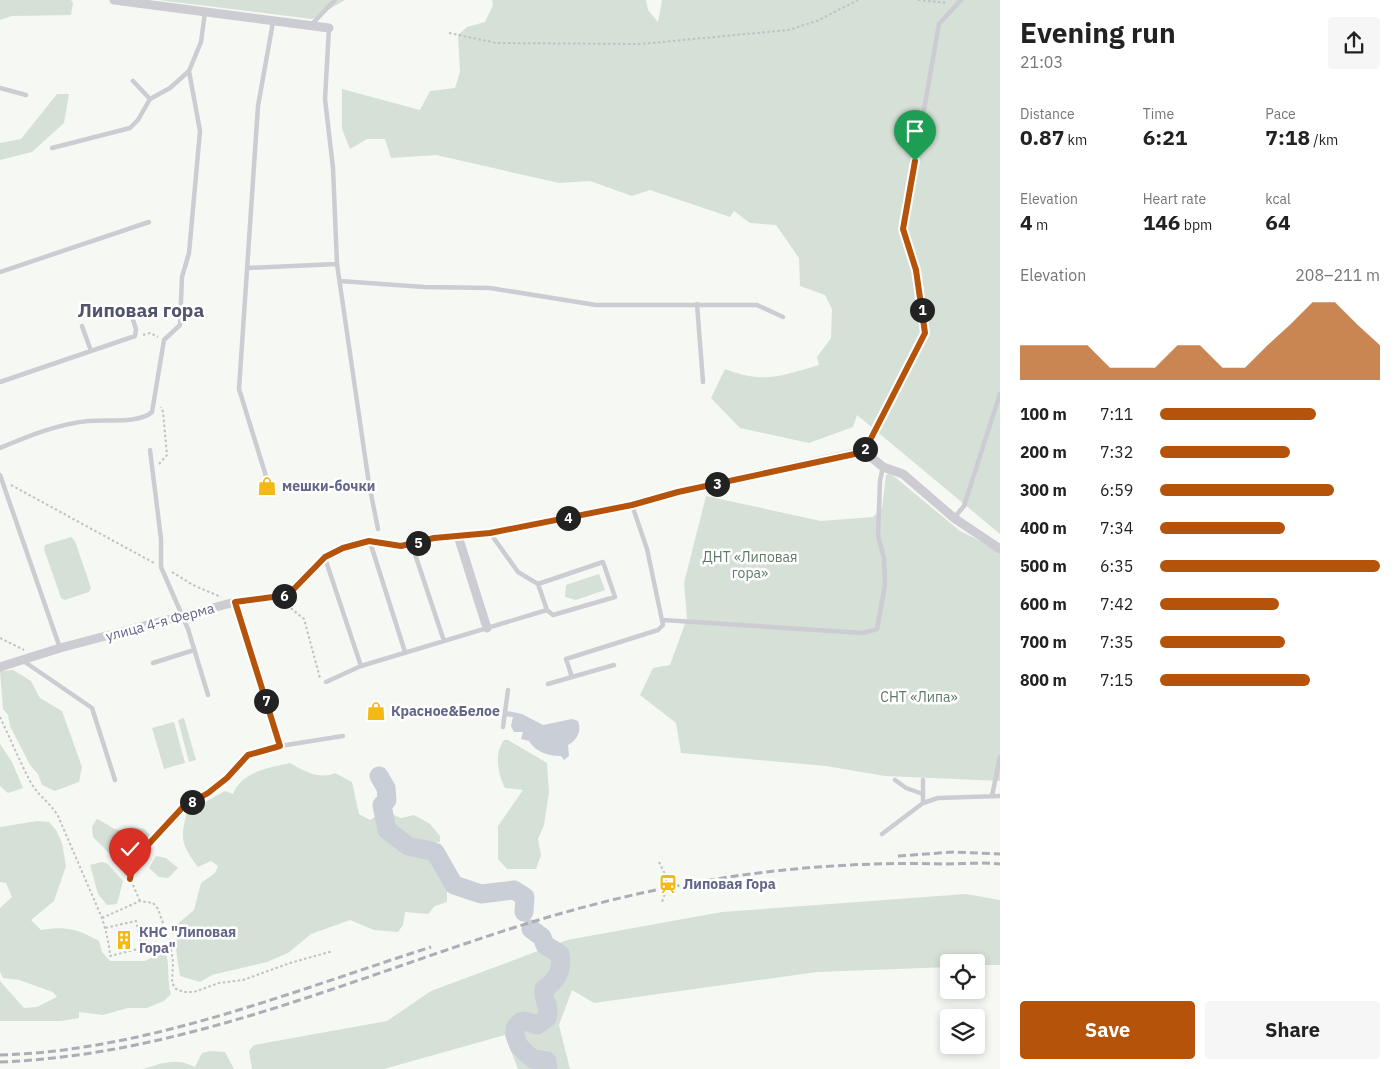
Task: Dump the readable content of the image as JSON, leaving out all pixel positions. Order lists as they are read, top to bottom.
{
  "streets": {
    "street": ["улица 4-я Ферма"]
  },
  "districts": ["Липовая гора"],
  "parks": ["ДНТ «Липовая гора»", "СНТ «Липа»"],
  "places": {
    "shop": ["мешки-бочки", "Красное&Белое"],
    "station": ["Липовая Гора"],
    "building": ["КНС \"Липовая Гора\""]
  },
  "page": {
    "heading": ["Evening run", "21:03"],
    "stats": [
      ["Distance", "0.87 km"],
      ["Time", "6:21"],
      ["Pace", "7:18 /km"],
      ["Elevation", "4 m"],
      ["Heart rate", "146 bpm"],
      ["kcal", "64"]
    ],
    "chart": ["Elevation", "208–211 m"],
    "pins": [
      "1",
      "2",
      "3",
      "4",
      "5",
      "6",
      "7",
      "8"
    ],
    "list": [
      {
        "name": "100 m",
        "note": "7:11"
      },
      {
        "name": "200 m",
        "note": "7:32"
      },
      {
        "name": "300 m",
        "note": "6:59"
      },
      {
        "name": "400 m",
        "note": "7:34"
      },
      {
        "name": "500 m",
        "note": "6:35"
      },
      {
        "name": "600 m",
        "note": "7:42"
      },
      {
        "name": "700 m",
        "note": "7:35"
      },
      {
        "name": "800 m",
        "note": "7:15"
      }
    ],
    "buttons": ["Save", "Share"]
  }
}
